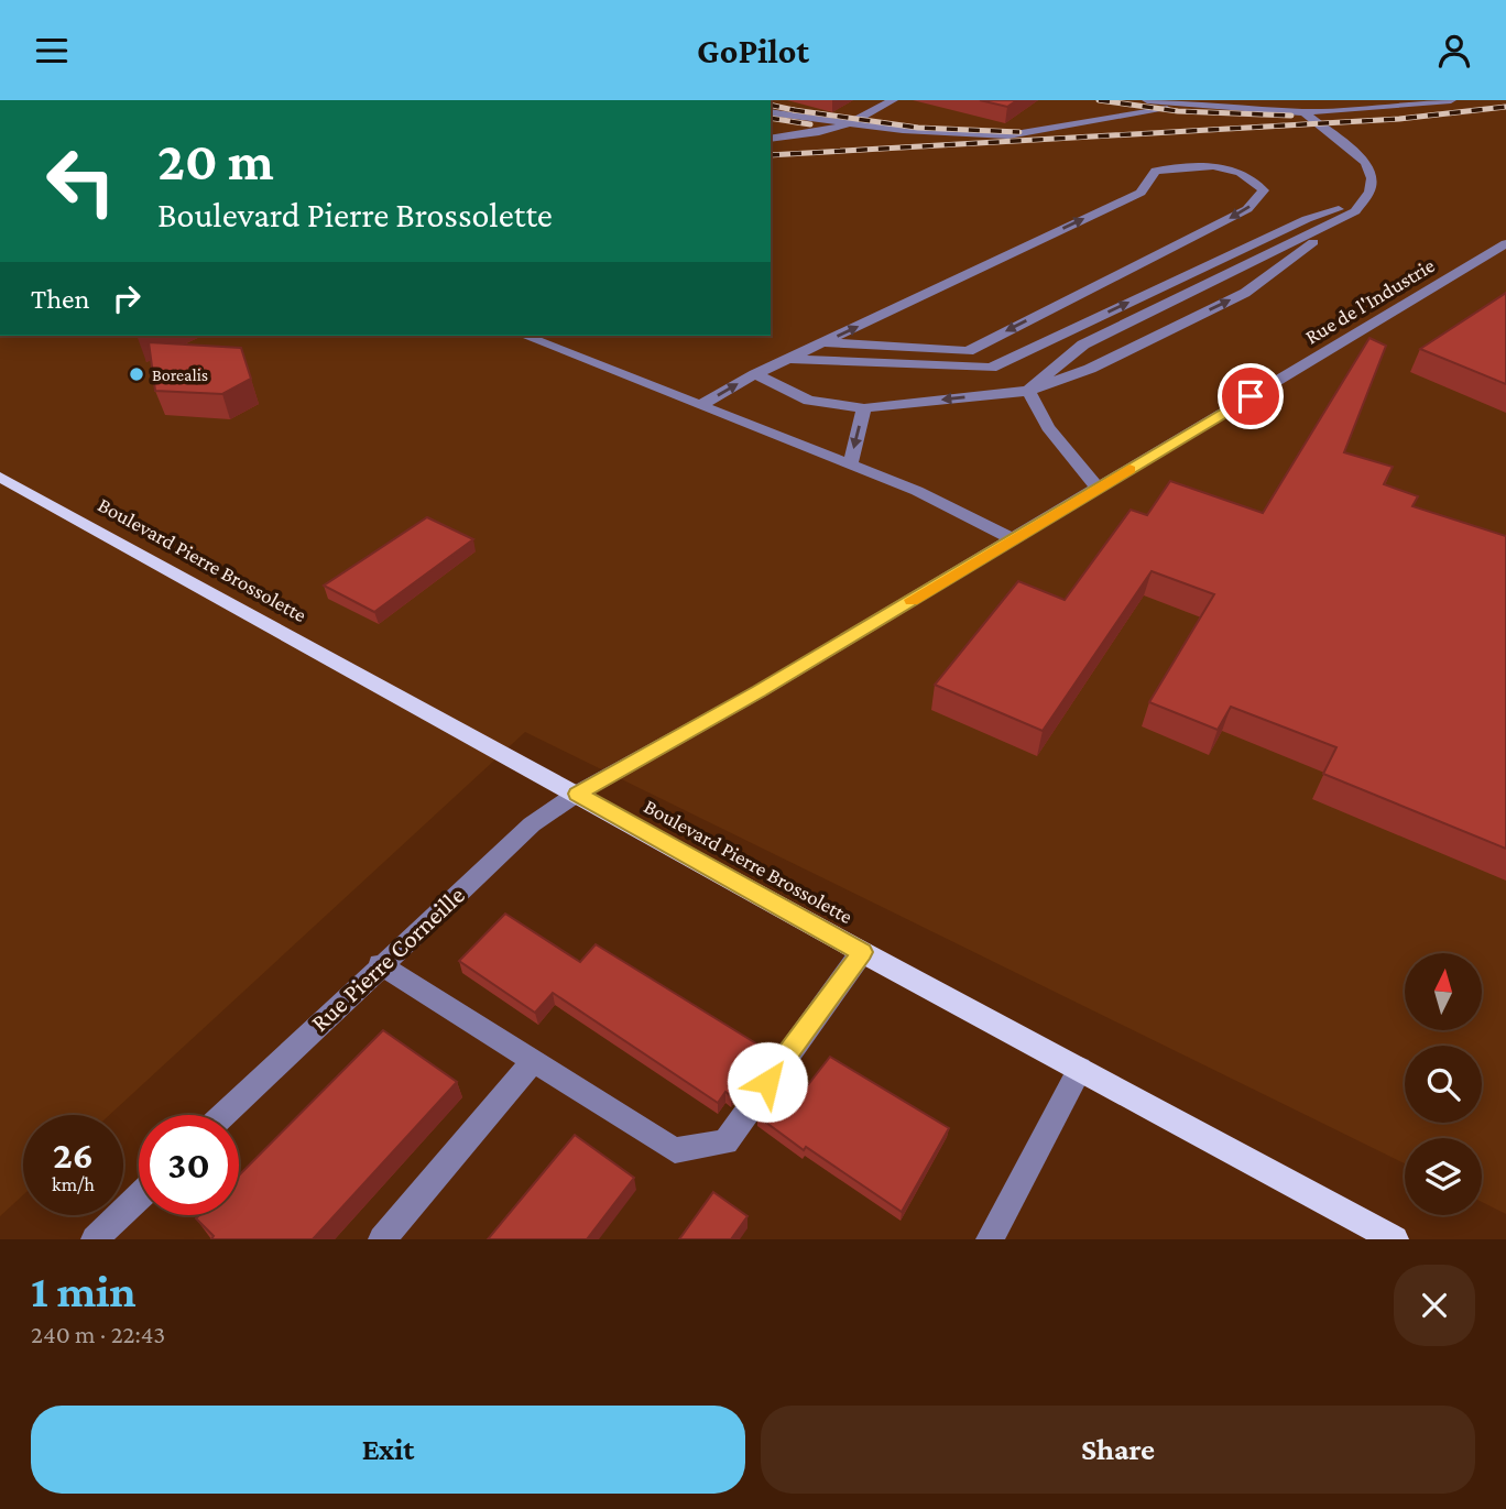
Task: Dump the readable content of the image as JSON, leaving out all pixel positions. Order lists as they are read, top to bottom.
{
  "streets": {
    "main road": ["Boulevard Pierre Brossolette"],
    "street": ["Rue de l'Industrie", "Rue Pierre Corneille"]
  },
  "crossings": [
    ["Rue de l'Industrie", "Boulevard Pierre Brossolette"],
    ["Rue de l'Industrie", "Rue Pierre Corneille"],
    ["Boulevard Pierre Brossolette", "Rue Pierre Corneille"]
  ],
  "places": ["Borealis"],
  "north": "top",
  "page": {
    "header": "GoPilot",
    "turn": ["20 m", "Boulevard Pierre Brossolette"],
    "then": "Then",
    "speed": "26 km/h",
    "limit": "30",
    "heading": ["1 min", "240 m · 22:43"],
    "buttons": ["Exit", "Share"]
  }
}
